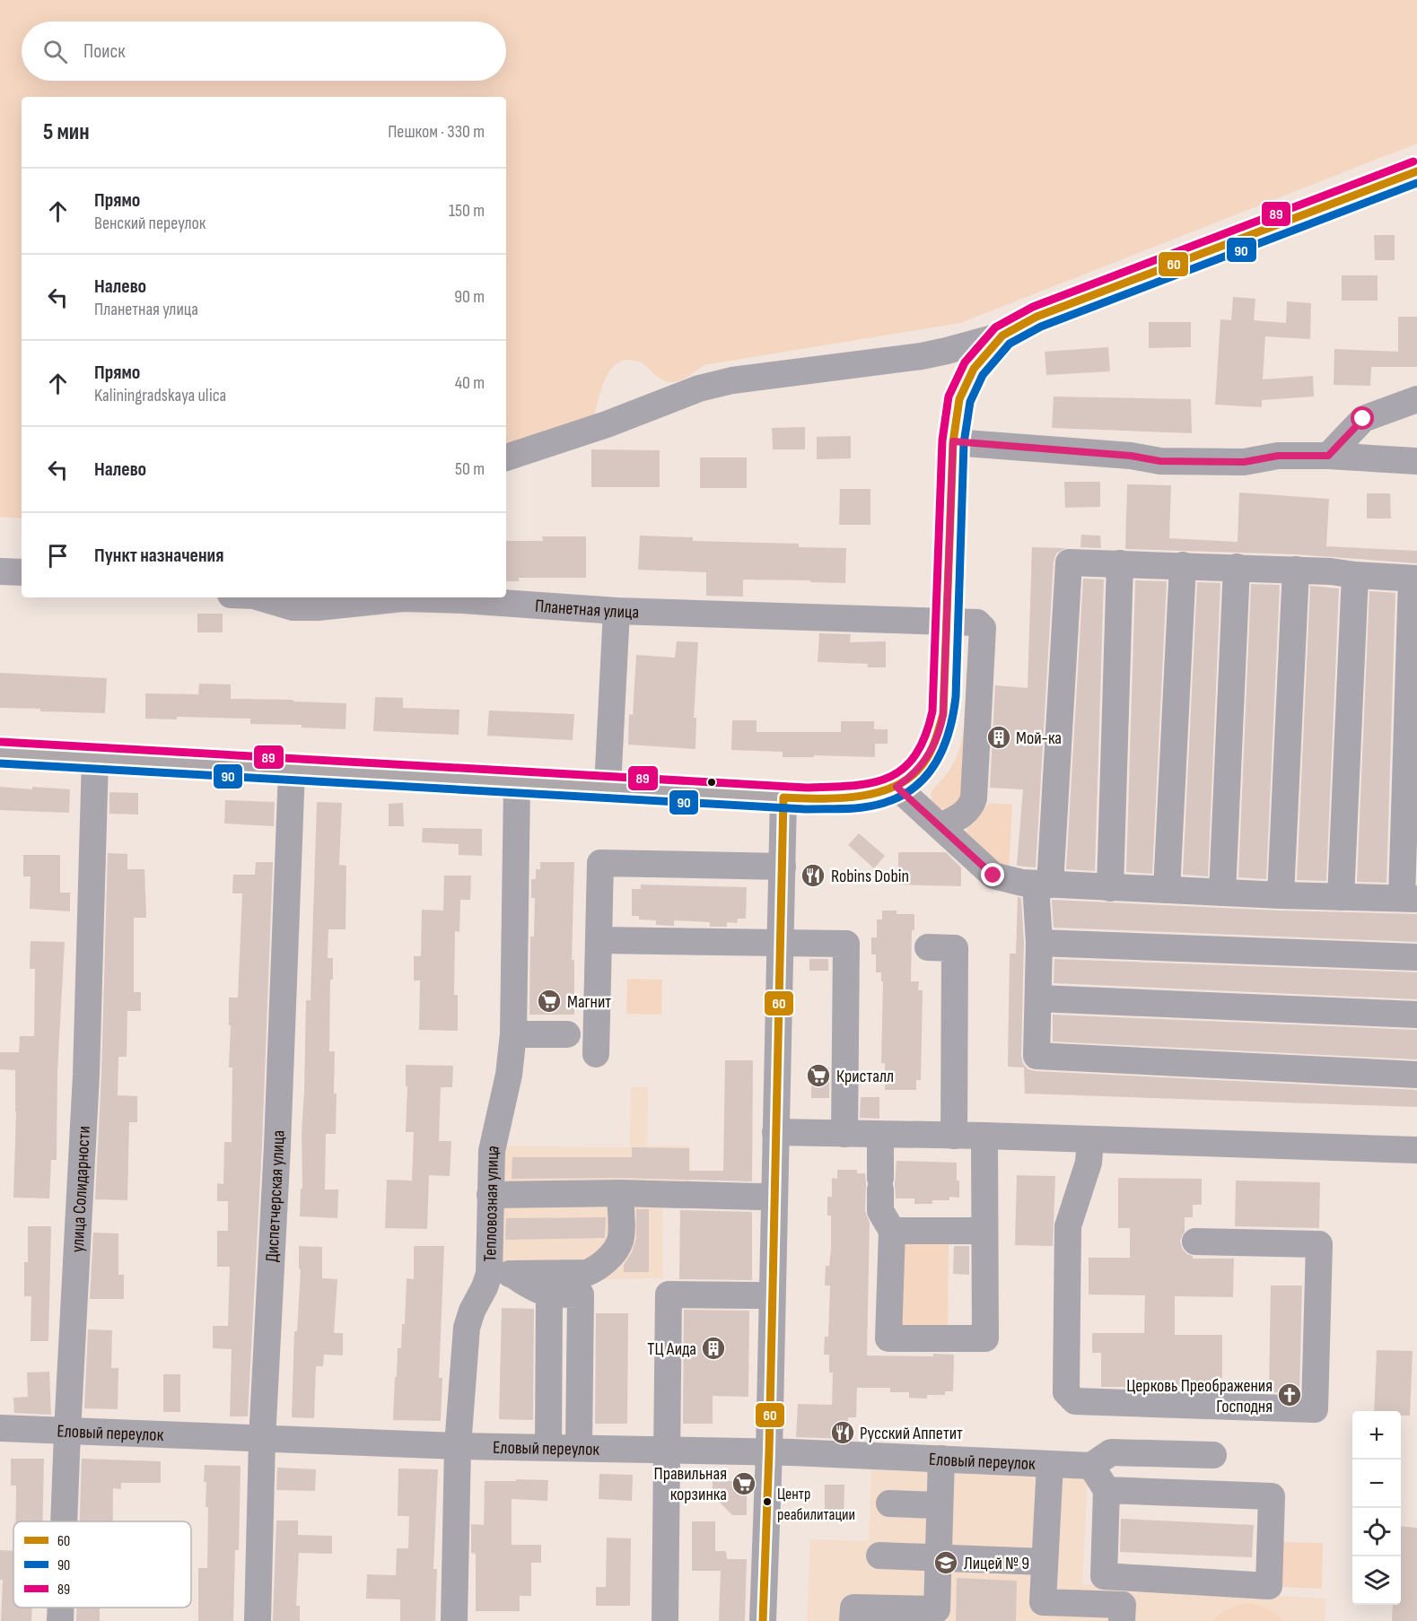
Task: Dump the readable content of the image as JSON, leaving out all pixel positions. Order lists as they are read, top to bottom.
{
  "streets": {
    "street": [
      "Планетная улица",
      "улица Солидарности",
      "Диспетчерская улица",
      "Тепловозная улица",
      "Еловый переулок"
    ]
  },
  "crossings": [
    ["улица Солидарности", "Еловый переулок"],
    ["Диспетчерская улица", "Еловый переулок"],
    ["Тепловозная улица", "Еловый переулок"]
  ],
  "places": {
    "building": ["Мой-ка", "ТЦ Аида"],
    "restaurant": ["Robins Dobin", "Русский Аппетит"],
    "supermarket": ["Магнит", "Кристалл", "Правильная корзинка"],
    "church": ["Церковь Преображения Господня"],
    "other": ["Центр реабилитации"],
    "school or university": ["Лицей № 9"]
  },
  "lines": ["transit line 89", "transit line 60", "transit line 90"],
  "legend": ["60", "90", "89"],
  "page": {
    "search": "Поиск",
    "heading": ["5 мин", "Пешком · 330 m"],
    "list": [
      ["Прямо", "Венский переулок", "150 m"],
      ["Налево", "Планетная улица", "90 m"],
      ["Прямо", "Kaliningradskaya ulica", "40 m"],
      ["Налево", "50 m"],
      "Пункт назначения"
    ],
    "map_buttons": ["+", "−"]
  }
}
